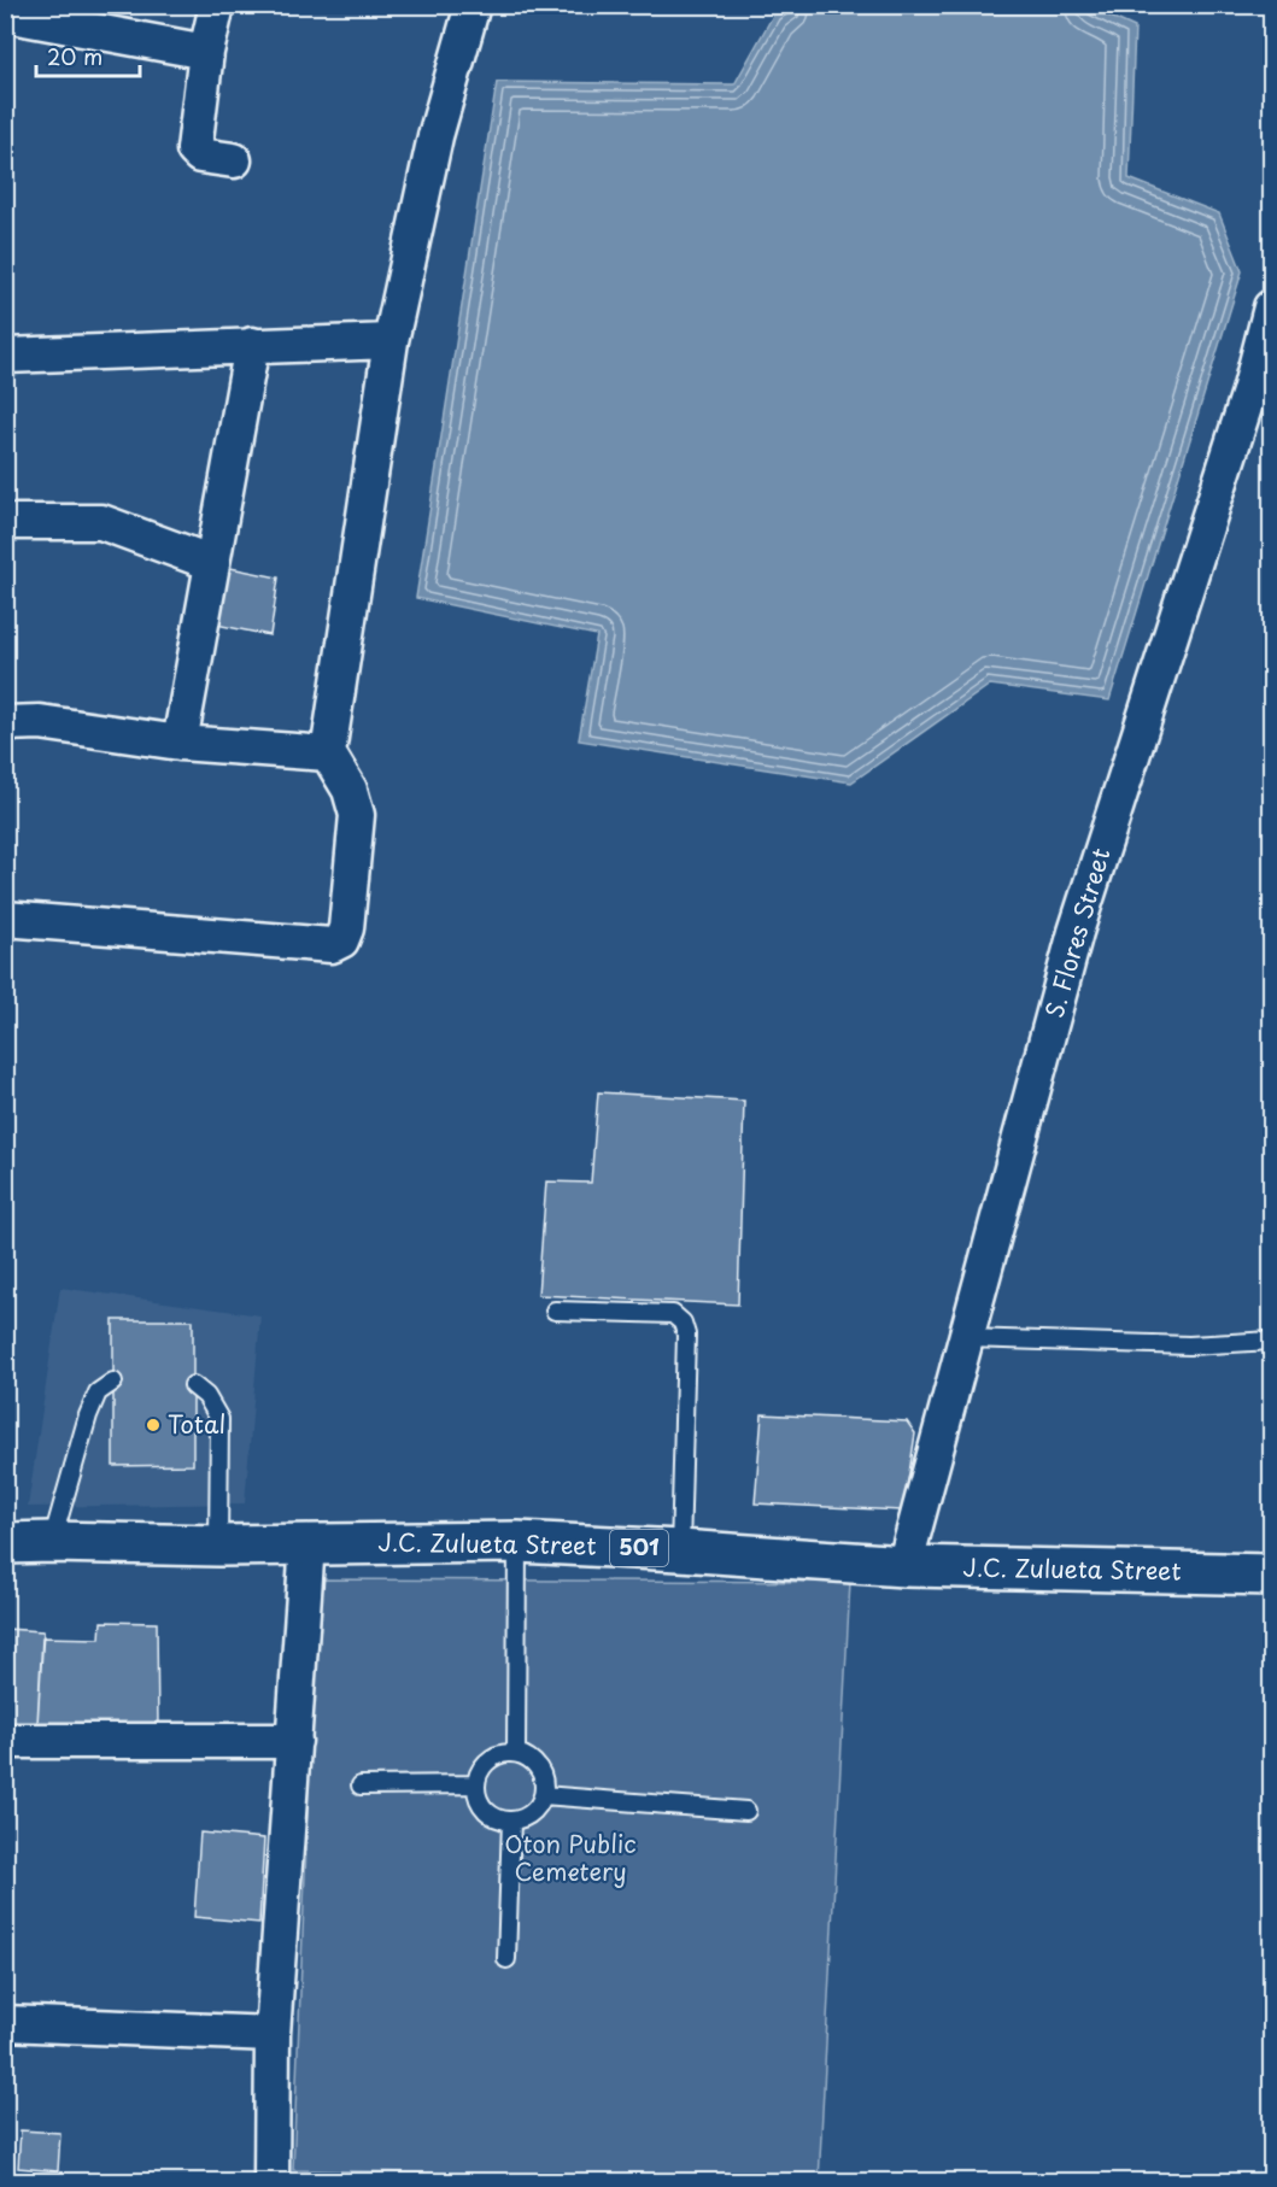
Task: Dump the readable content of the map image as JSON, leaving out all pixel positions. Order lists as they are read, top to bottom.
{
  "streets": {
    "main road": ["J.C. Zulueta Street", "501"],
    "street": ["S. Flores Street"]
  },
  "crossings": [
    ["S. Flores Street", "J.C. Zulueta Street"]
  ],
  "parks": ["Oton Public Cemetery"],
  "places": ["Total"],
  "scale_bar": "20 m"
}
